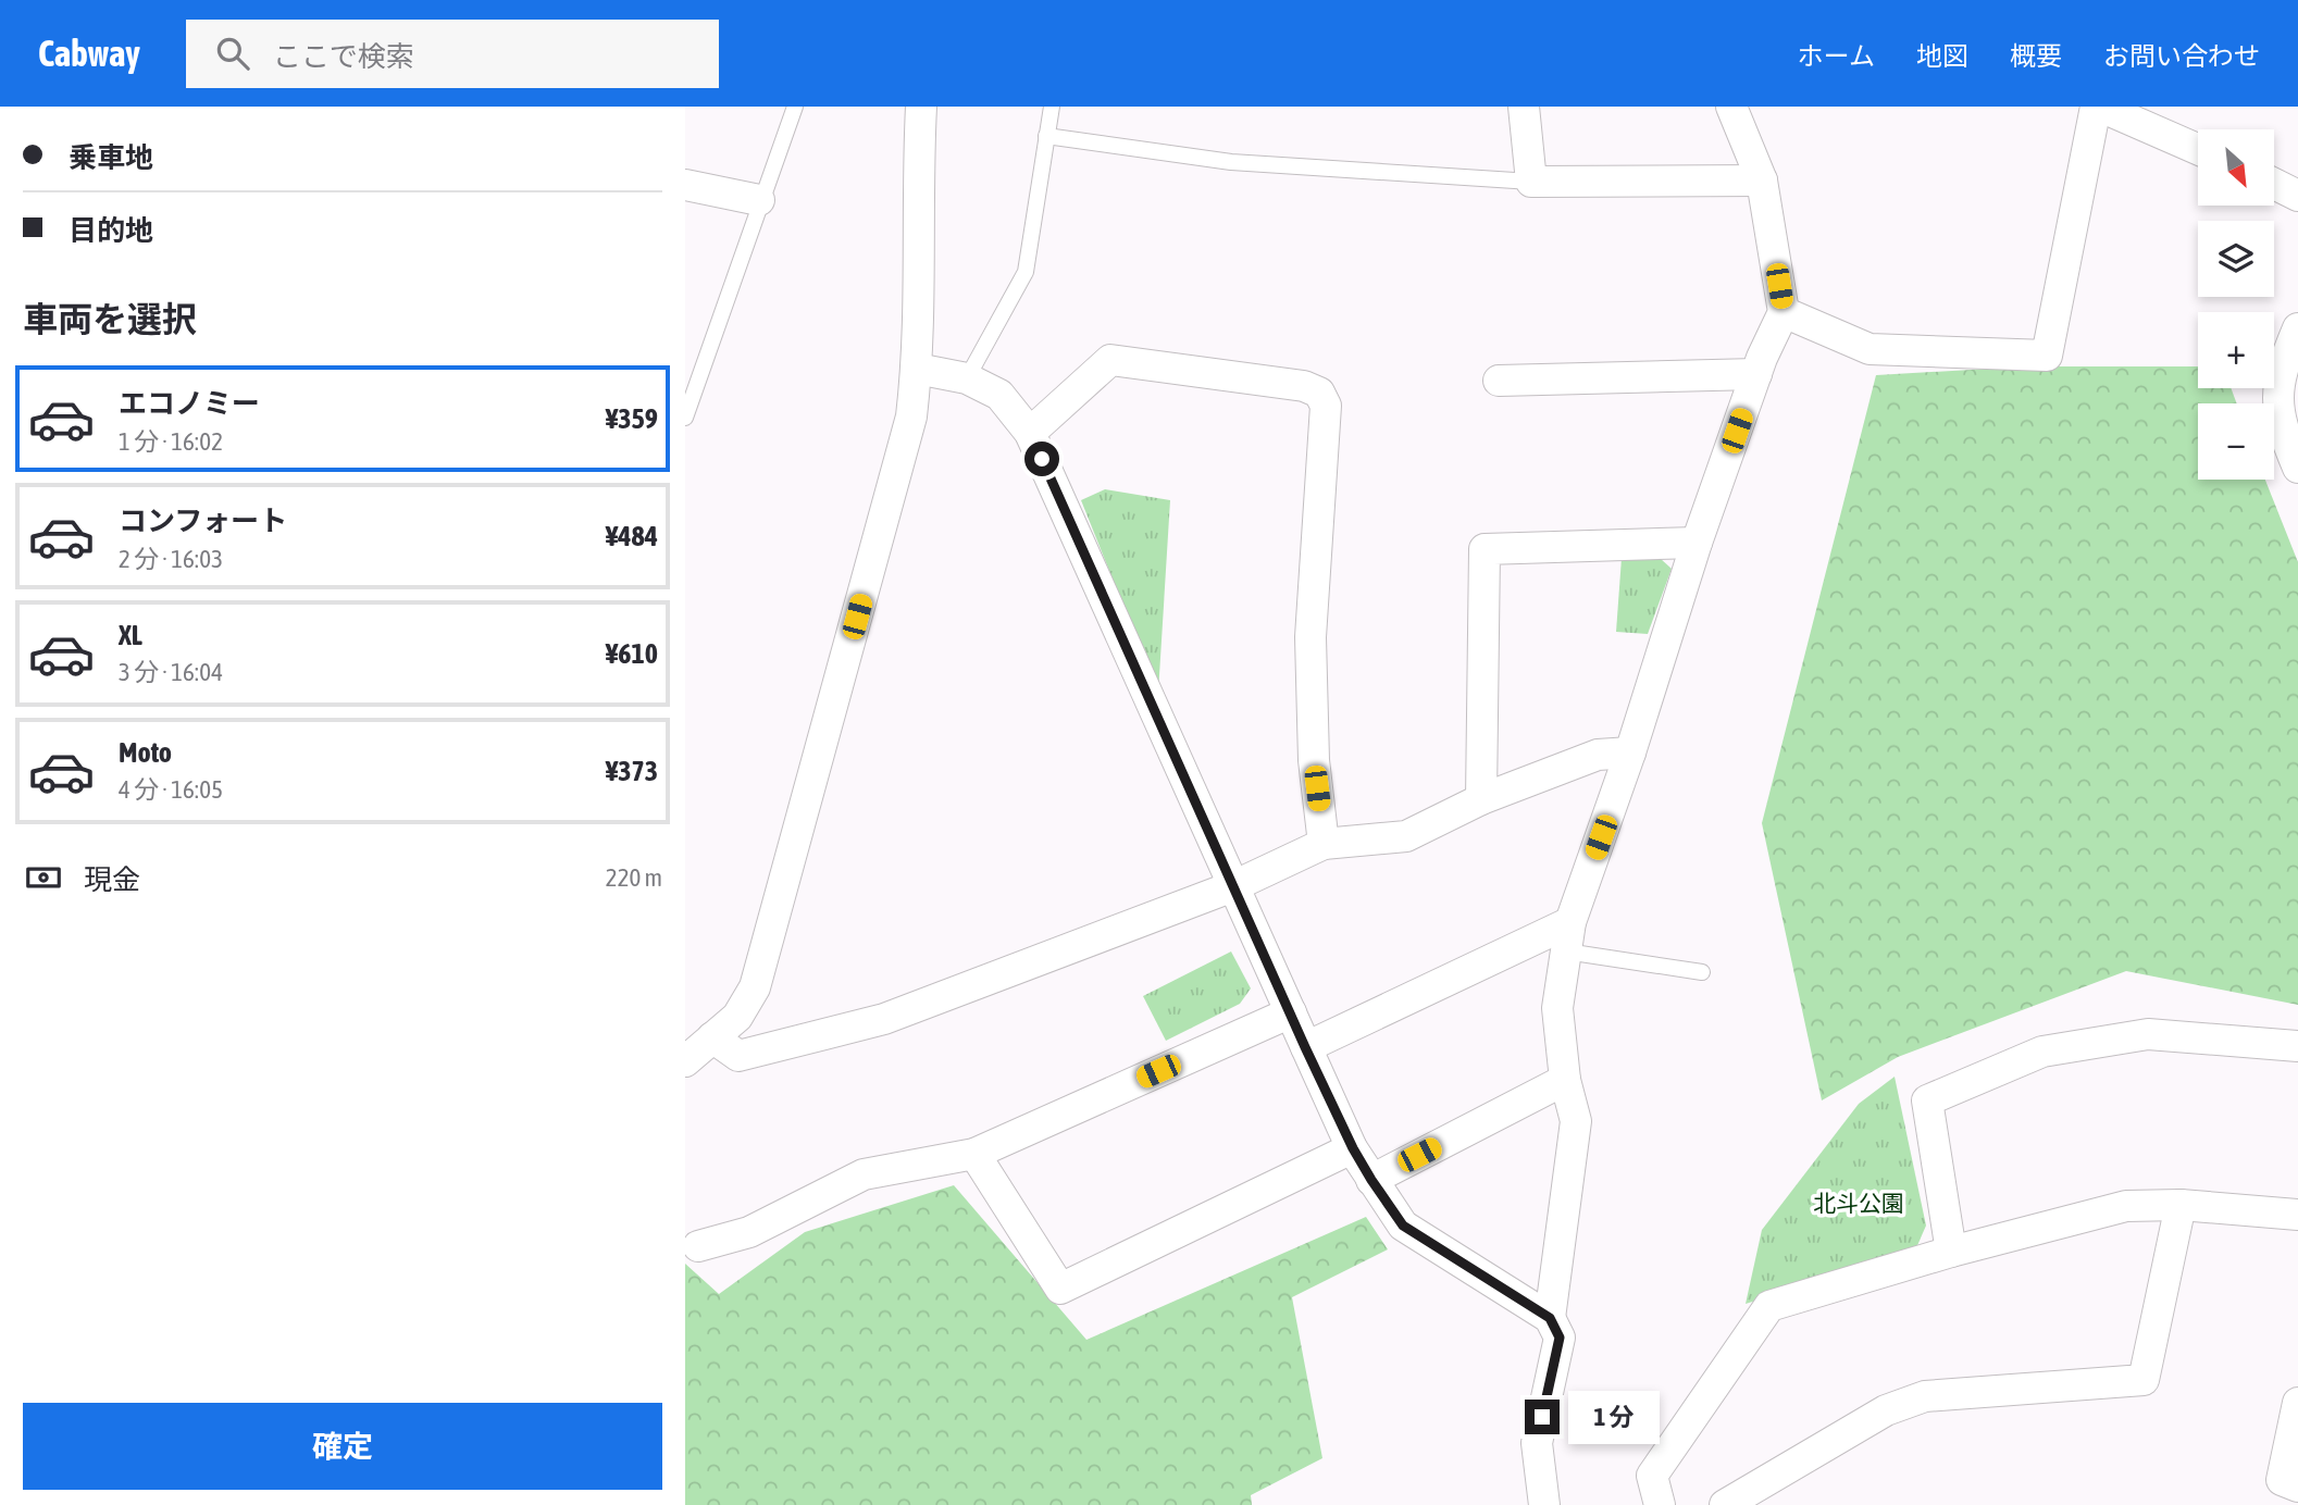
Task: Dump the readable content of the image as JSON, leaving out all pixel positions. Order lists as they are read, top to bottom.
{
  "parks": ["北斗公園"],
  "north": "bottom right",
  "page": {
    "header": "Cabway",
    "search": "ここで検索",
    "nav": [
      "ホーム",
      "地図",
      "概要",
      "お問い合わせ"
    ],
    "banner": ["乗車地", "目的地"],
    "map_buttons": ["+", "−"],
    "heading": "車両を選択",
    "list": [
      {
        "name": "エコノミー",
        "note": "1 分 · 16:02",
        "value": "¥359"
      },
      {
        "name": "コンフォート",
        "note": "2 分 · 16:03",
        "value": "¥484"
      },
      {
        "name": "XL",
        "note": "3 分 · 16:04",
        "value": "¥610"
      },
      {
        "name": "Moto",
        "note": "4 分 · 16:05",
        "value": "¥373"
      }
    ],
    "pay": ["現金", "220 m"],
    "buttons": "確定",
    "bubble": "1 分"
  }
}
